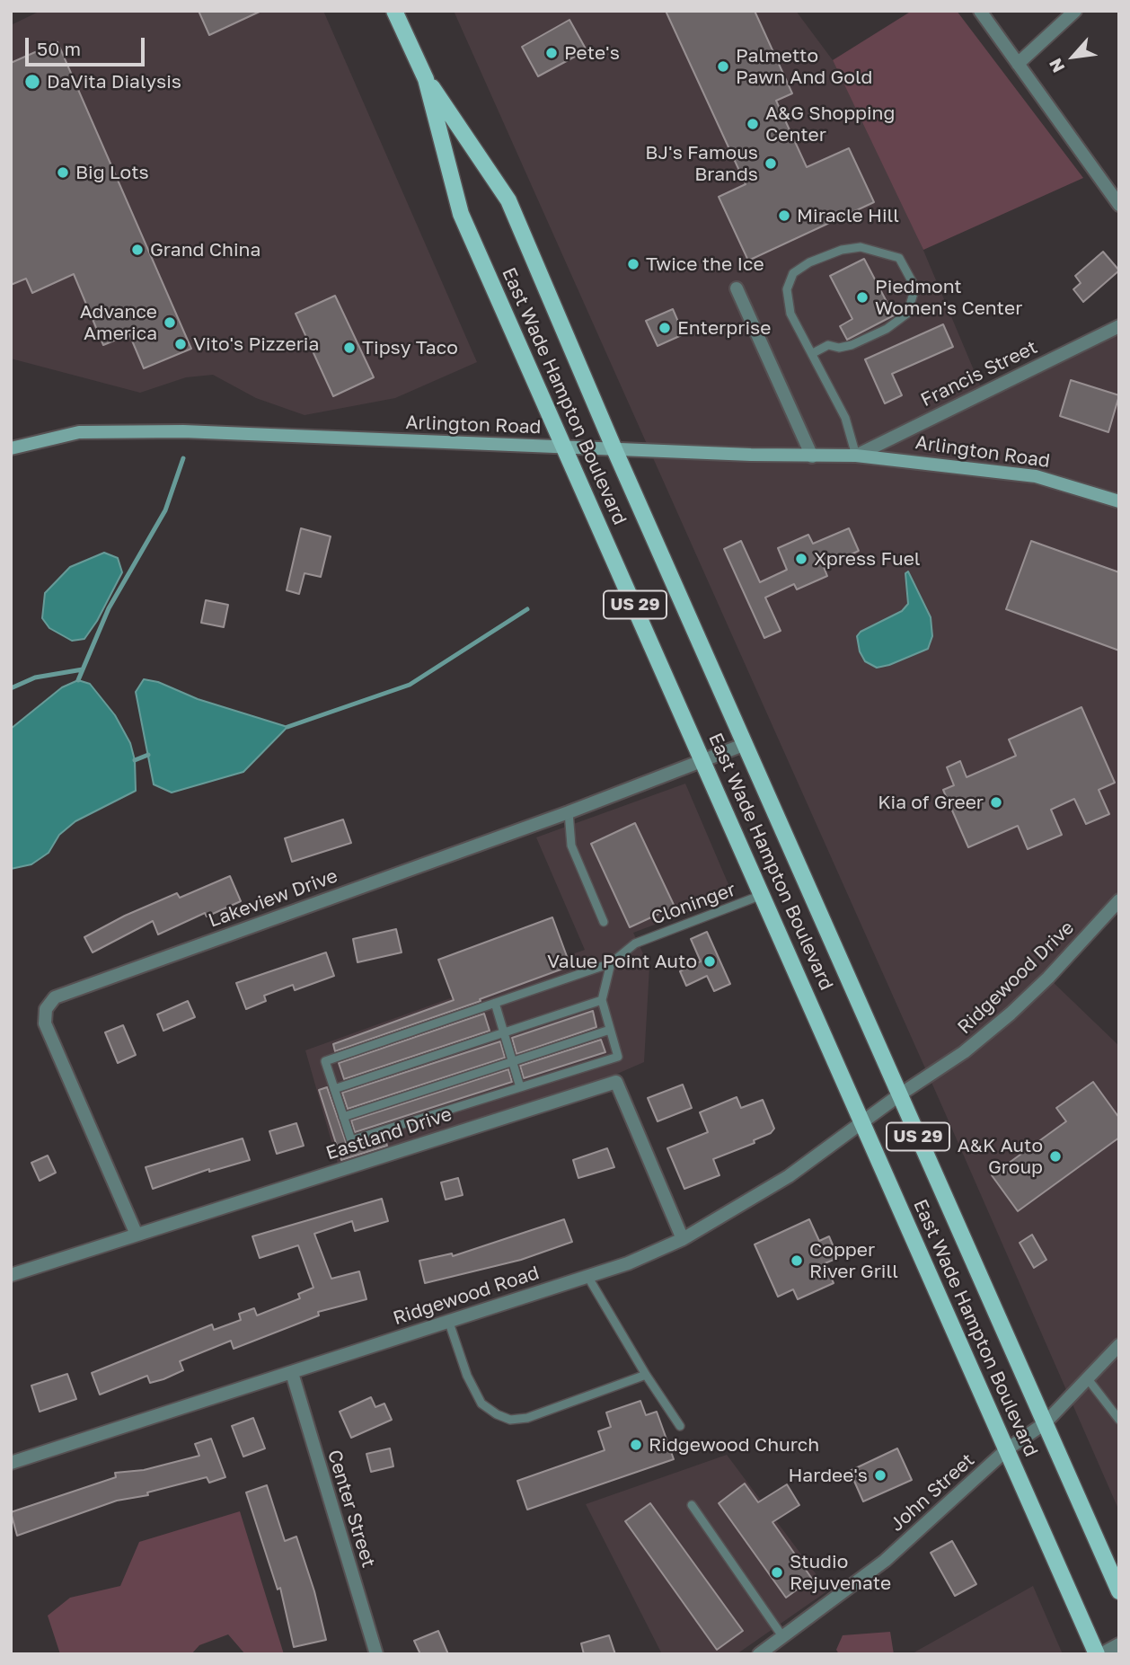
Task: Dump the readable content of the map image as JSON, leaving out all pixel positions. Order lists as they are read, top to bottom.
{
  "streets": {
    "main road": ["East Wade Hampton Boulevard", "Arlington Road", "US 29"],
    "street": [
      "Francis Street",
      "Lakeview Drive",
      "Ridgewood Drive",
      "Eastland Drive",
      "Ridgewood Road",
      "John Street",
      "Center Street"
    ],
    "lane": ["Cloninger"]
  },
  "crossings": [
    ["Francis Street", "Arlington Road"],
    ["East Wade Hampton Boulevard", "Arlington Road"],
    ["East Wade Hampton Boulevard", "Lakeview Drive"],
    ["East Wade Hampton Boulevard", "Cloninger"],
    ["East Wade Hampton Boulevard", "Ridgewood Drive"],
    ["East Wade Hampton Boulevard", "Ridgewood Road"],
    ["East Wade Hampton Boulevard", "John Street"],
    ["Lakeview Drive", "Eastland Drive"],
    ["Ridgewood Drive", "Ridgewood Road"],
    ["Eastland Drive", "Ridgewood Road"],
    ["Ridgewood Road", "Center Street"]
  ],
  "places": [
    "Pete's",
    "Palmetto Pawn And Gold",
    "DaVita Dialysis",
    "A&G Shopping Center",
    "BJ's Famous Brands",
    "Big Lots",
    "Miracle Hill",
    "Grand China",
    "Twice the Ice",
    "Piedmont Women's Center",
    "Advance America",
    "Enterprise",
    "Vito's Pizzeria",
    "Tipsy Taco",
    "Xpress Fuel",
    "Kia of Greer",
    "Value Point Auto",
    "A&K Auto Group",
    "Copper River Grill",
    "Ridgewood Church",
    "Hardee's",
    "Studio Rejuvenate"
  ],
  "scale_bar": "50 m",
  "north": "bottom left"
}
